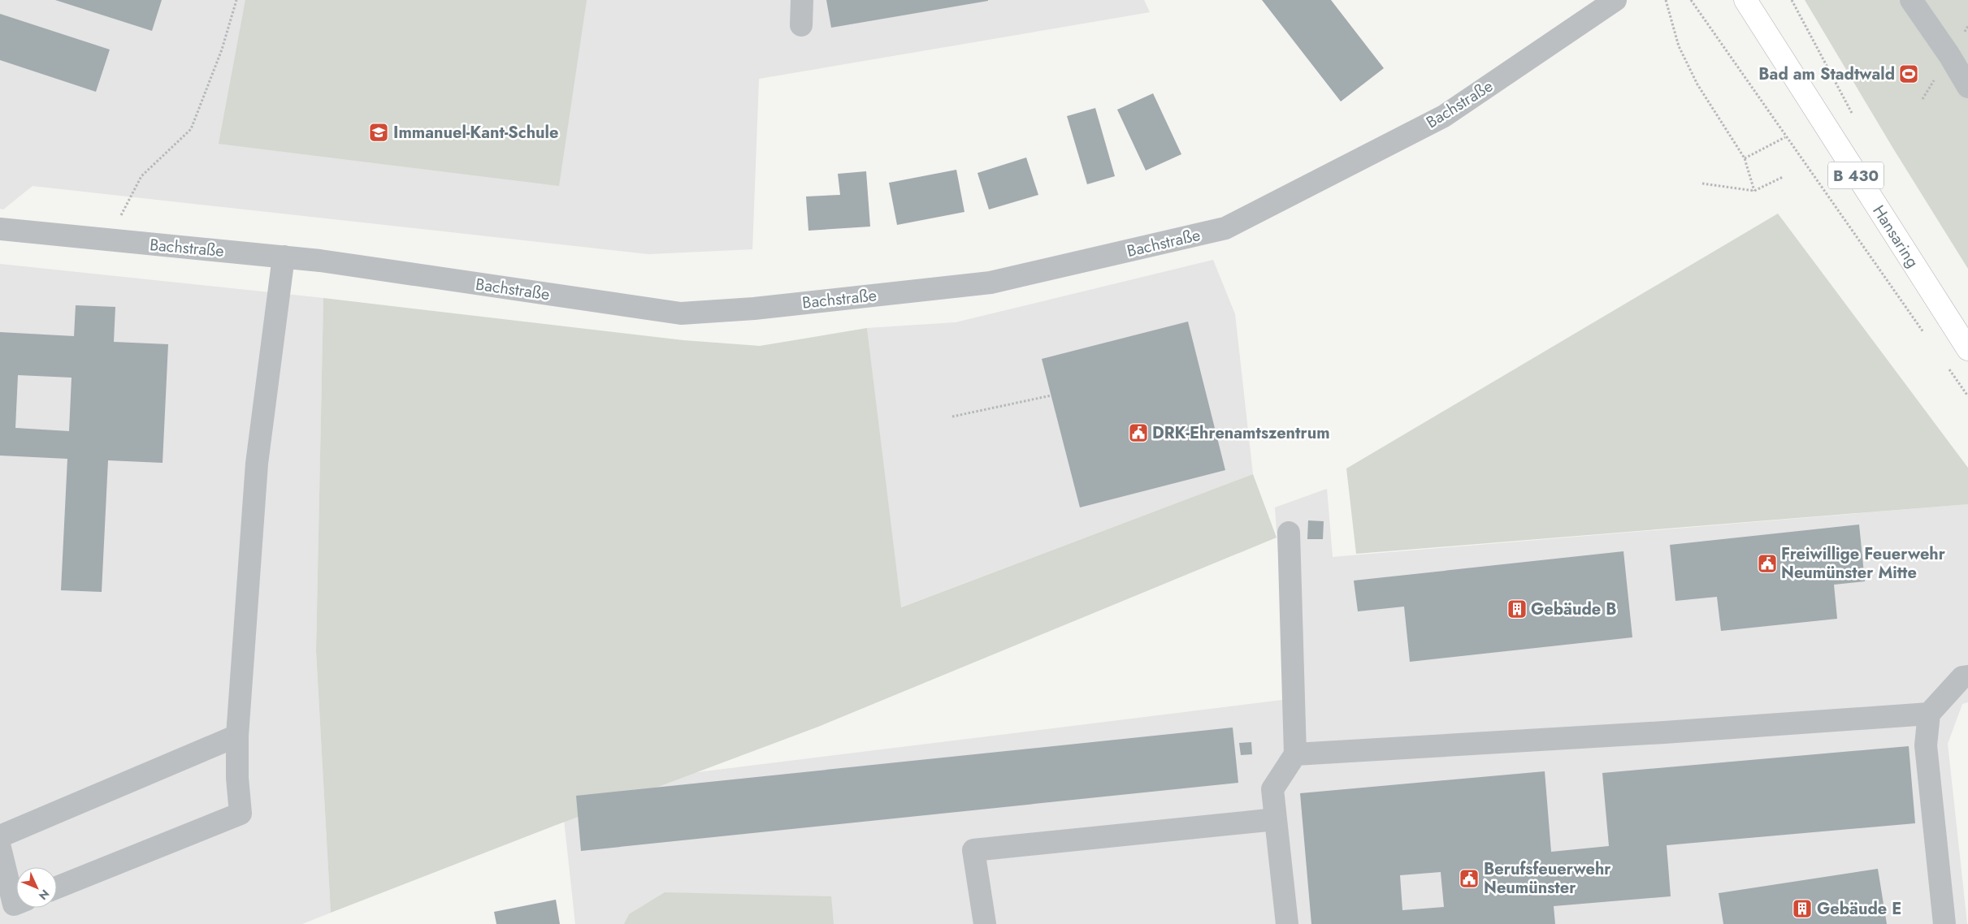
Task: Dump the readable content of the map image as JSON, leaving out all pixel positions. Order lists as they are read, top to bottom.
{
  "streets": {
    "main road": ["B 430", "Hansaring"],
    "street": ["Bachstraße"]
  },
  "places": {
    "sports": ["Bad am Stadtwald"],
    "school or university": ["Immanuel-Kant-Schule"],
    "public building": ["DRK-Ehrenamtszentrum", "Freiwillige Feuerwehr Neumünster Mitte", "Berufsfeuerwehr Neumünster"],
    "building": ["Gebäude B", "Gebäude E"]
  },
  "north": "bottom right"
}
